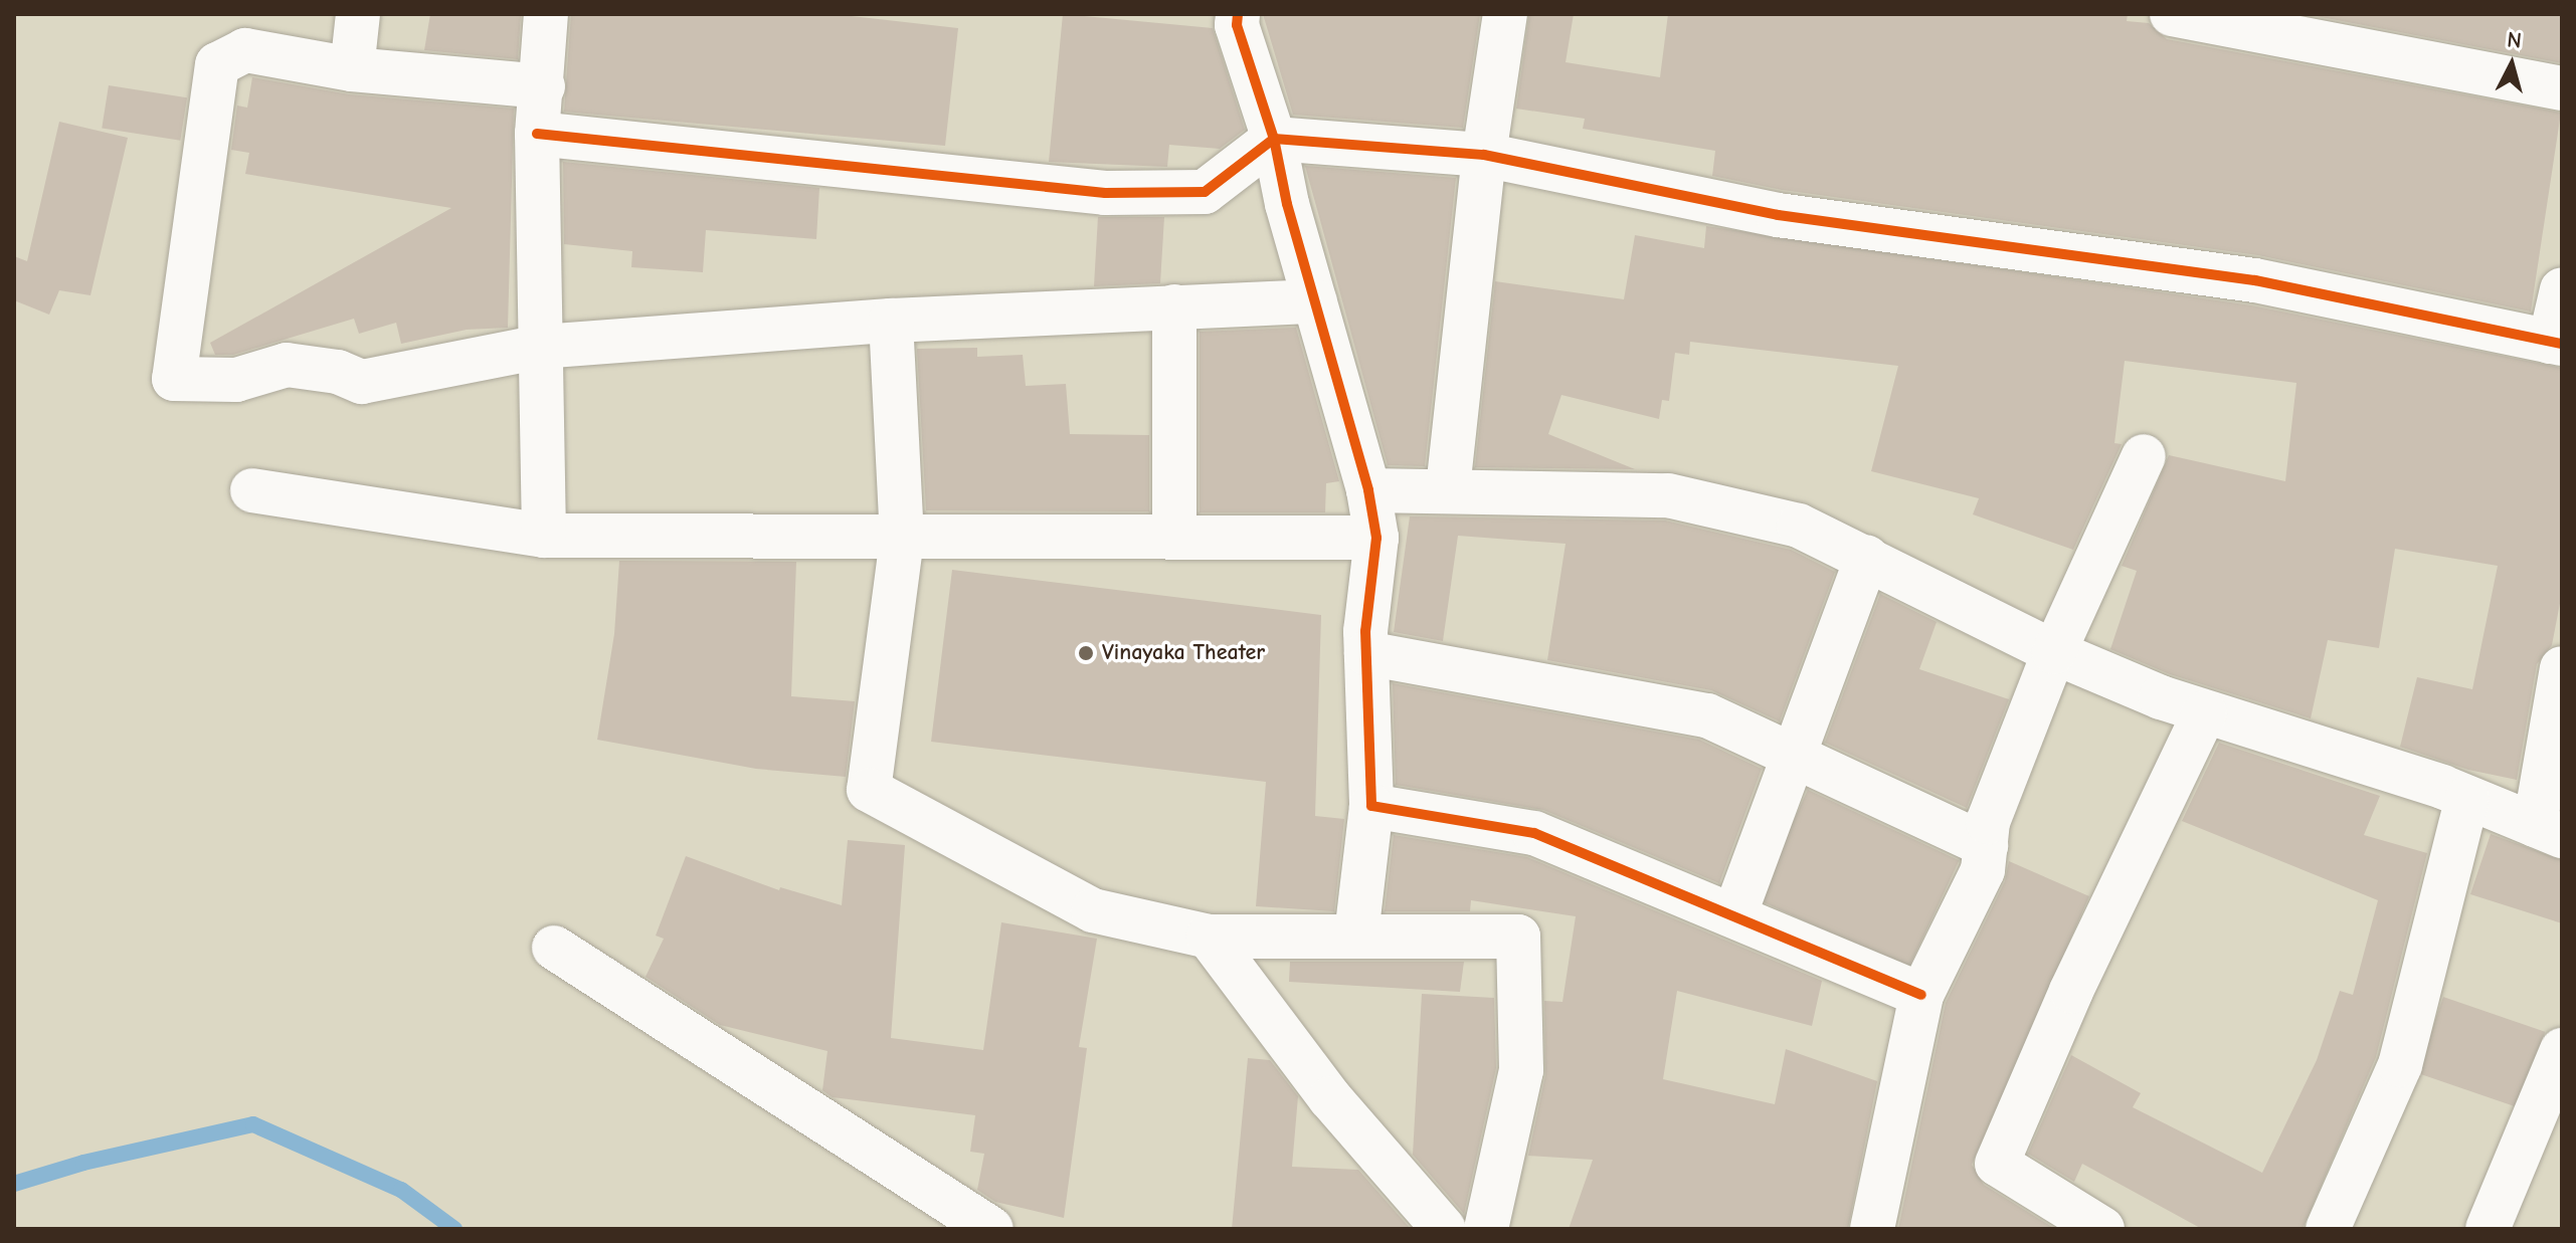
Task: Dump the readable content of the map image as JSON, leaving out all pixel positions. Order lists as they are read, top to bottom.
{
  "places": ["Vinayaka Theater"],
  "north": "top"
}
